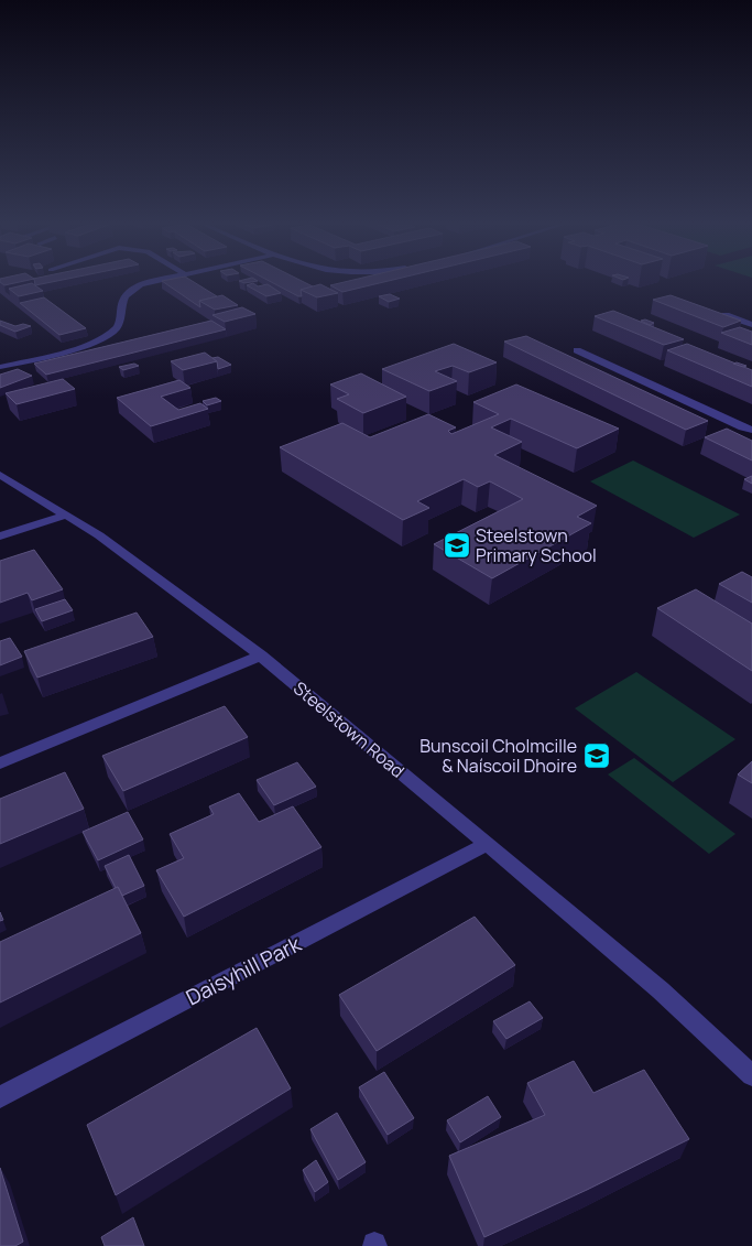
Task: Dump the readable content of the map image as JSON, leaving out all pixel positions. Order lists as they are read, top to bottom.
{
  "streets": {
    "street": ["Steelstown Road", "Daisyhill Park"]
  },
  "crossings": [
    ["Steelstown Road", "Daisyhill Park"]
  ],
  "places": {
    "school or university": ["Steelstown Primary School", "Bunscoil Cholmcille & Naíscoil Dhoire"]
  }
}
